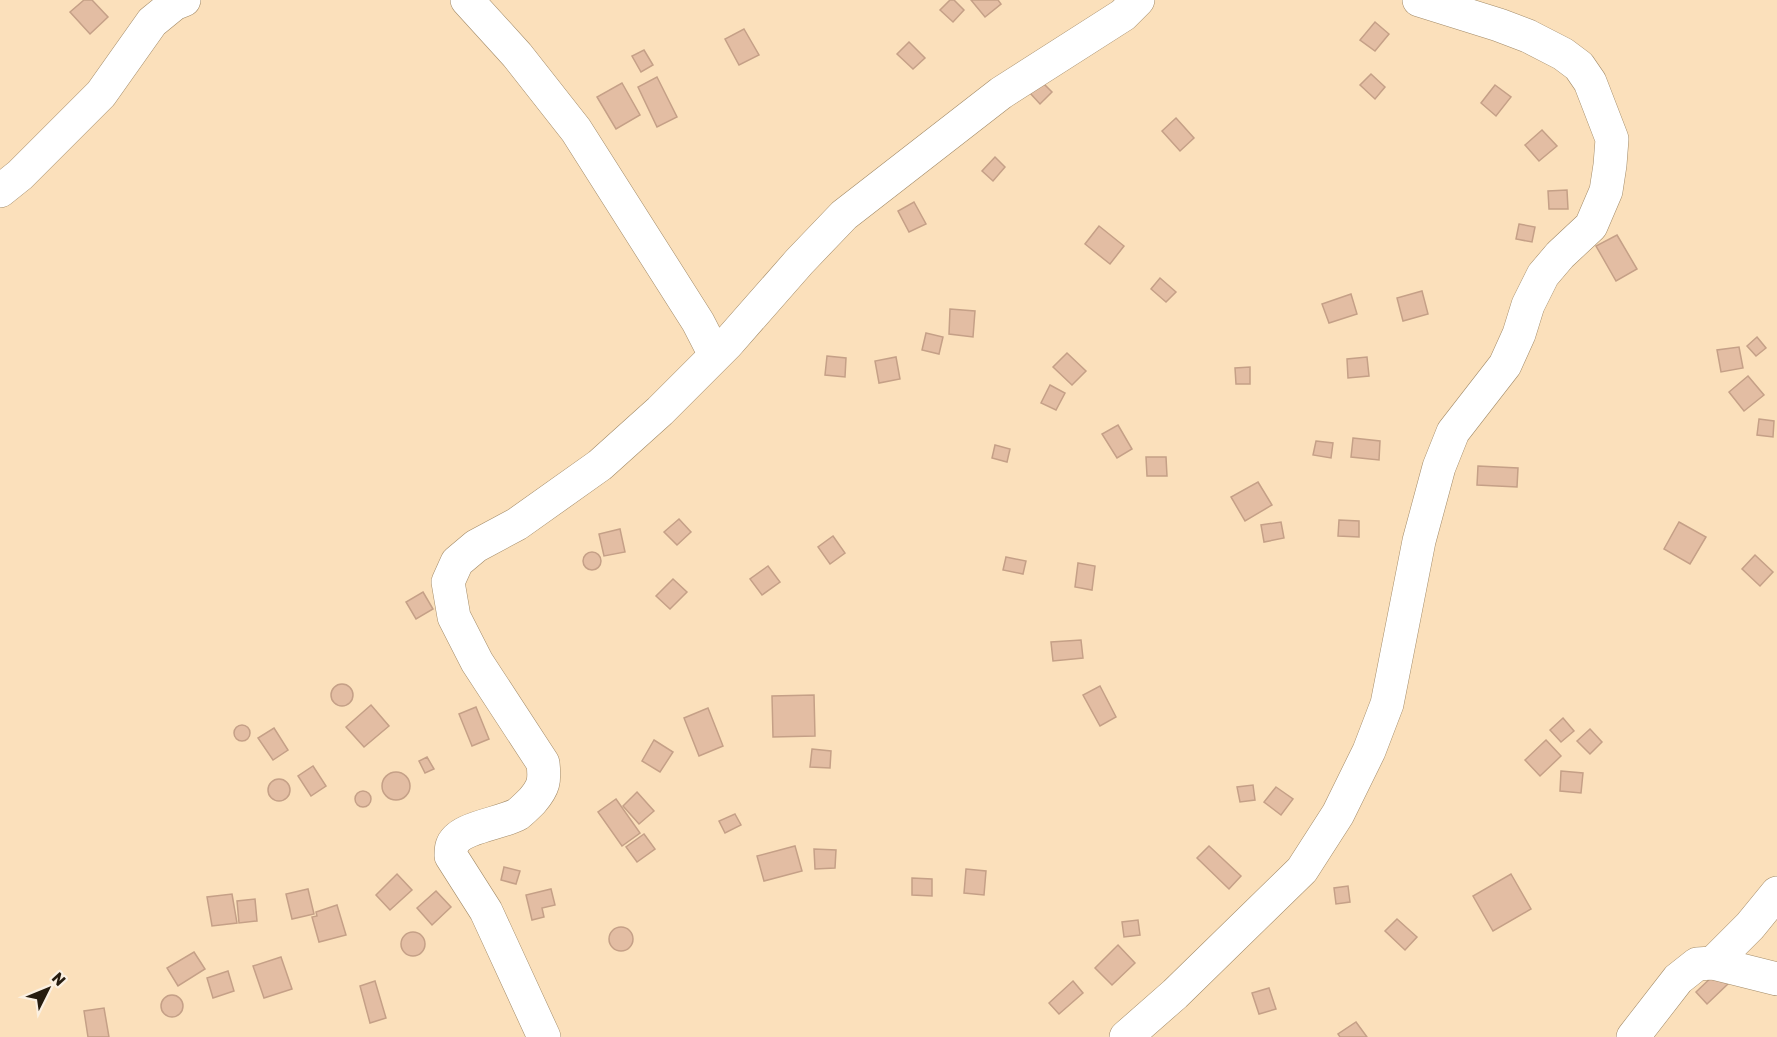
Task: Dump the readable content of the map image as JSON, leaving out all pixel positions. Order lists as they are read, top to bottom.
{
  "north": "top right"
}
